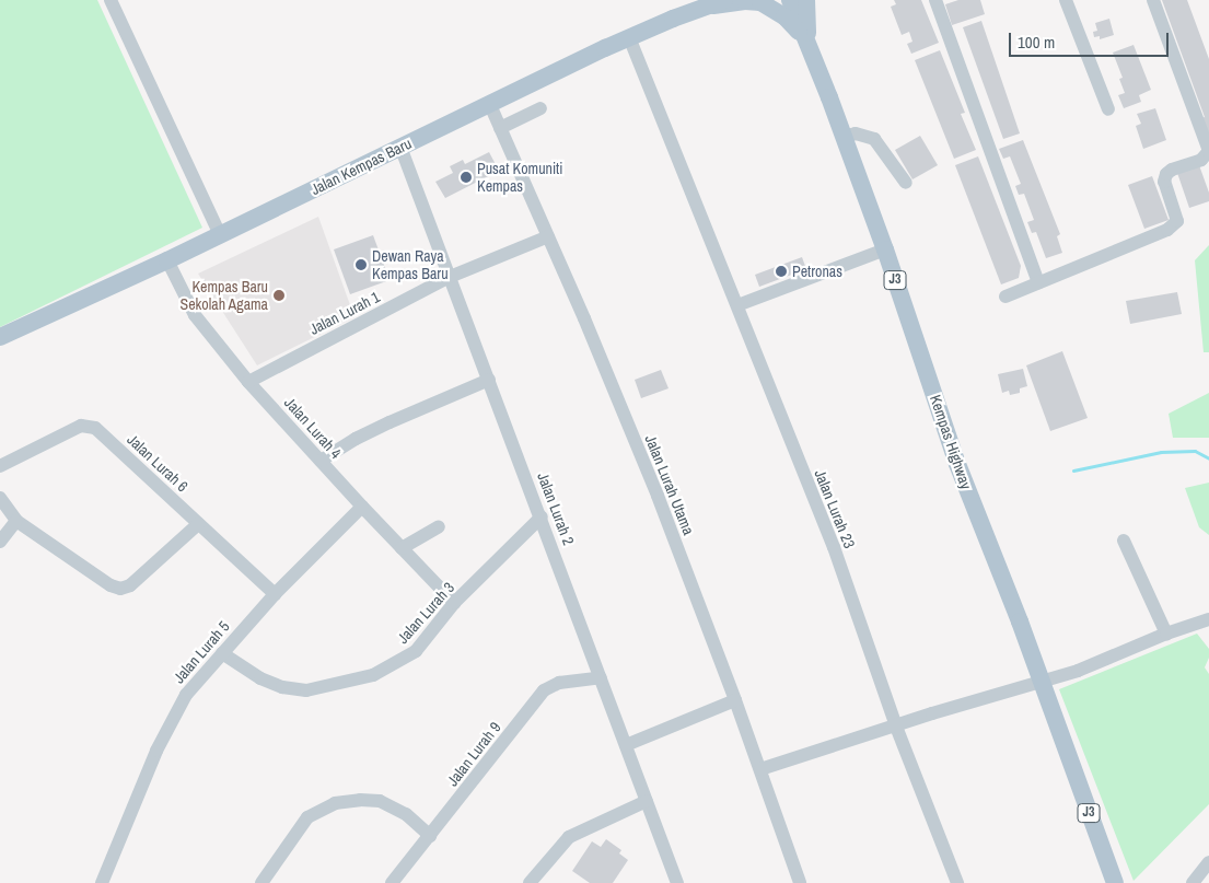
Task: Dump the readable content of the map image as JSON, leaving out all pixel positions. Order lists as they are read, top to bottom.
{
  "streets": {
    "main road": ["Jalan Kempas Baru", "J3", "Kempas Highway"],
    "street": [
      "Jalan Lurah 1",
      "Jalan Lurah 4",
      "Jalan Lurah 6",
      "Jalan Lurah Utama",
      "Jalan Lurah 2",
      "Jalan Lurah 23",
      "Jalan Lurah 3",
      "Jalan Lurah 5",
      "Jalan Lurah 9"
    ]
  },
  "crossings": [
    ["Jalan Kempas Baru", "Jalan Lurah 4"],
    ["Jalan Kempas Baru", "Kempas Highway"],
    ["Jalan Kempas Baru", "Jalan Lurah Utama"],
    ["Jalan Kempas Baru", "Jalan Lurah 2"],
    ["Jalan Kempas Baru", "Jalan Lurah 23"],
    ["Jalan Lurah 1", "Jalan Lurah 4"],
    ["Jalan Lurah 1", "Jalan Lurah Utama"],
    ["Jalan Lurah 1", "Jalan Lurah 2"],
    ["Jalan Lurah 4", "Jalan Lurah 3"],
    ["Jalan Lurah 4", "Jalan Lurah 5"],
    ["Jalan Lurah 6", "Jalan Lurah 5"],
    ["Jalan Lurah 2", "Jalan Lurah 3"],
    ["Jalan Lurah 2", "Jalan Lurah 9"],
    ["Jalan Lurah 3", "Jalan Lurah 5"]
  ],
  "places": [
    "Pusat Komuniti Kempas",
    "Dewan Raya Kempas Baru",
    "Petronas",
    "Kempas Baru Sekolah Agama"
  ],
  "scale_bar": "100 m"
}
